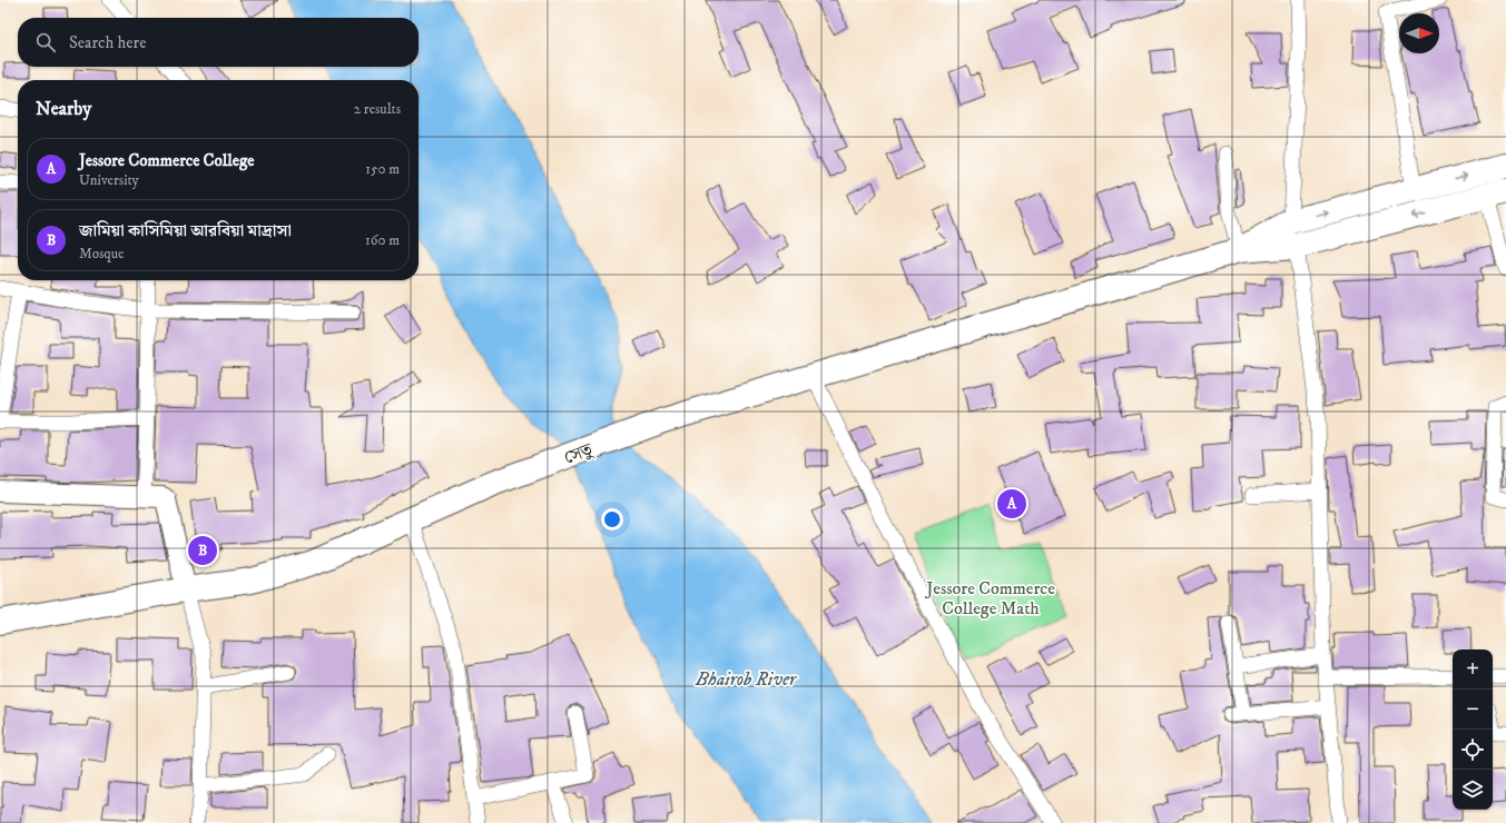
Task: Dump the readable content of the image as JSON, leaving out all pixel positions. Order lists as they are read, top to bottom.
{
  "streets": {
    "highway": ["সেতু"]
  },
  "water": ["Bhairob River"],
  "parks": ["Jessore Commerce College Math"],
  "north": "right",
  "page": {
    "search": "Search here",
    "heading": ["Nearby", "2 results"],
    "list": [
      {
        "mark": "A",
        "name": "Jessore Commerce College",
        "note": "University",
        "value": "150 m"
      },
      {
        "mark": "B",
        "name": "জামিয়া কাসিমিয়া আরবিয়া মাদ্রাসা",
        "note": "Mosque",
        "value": "160 m"
      }
    ],
    "pins": ["A", "B"],
    "map_buttons": ["+", "−"]
  }
}
